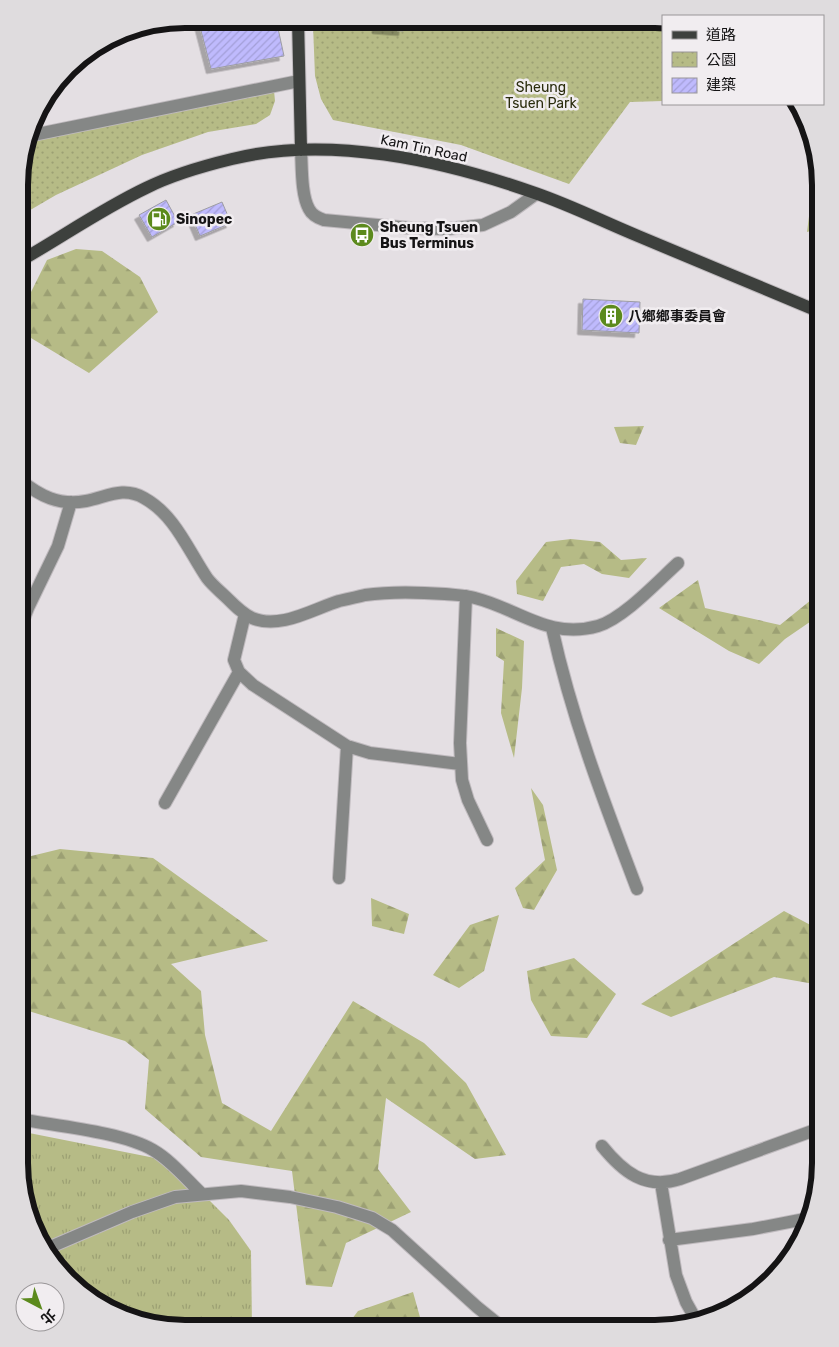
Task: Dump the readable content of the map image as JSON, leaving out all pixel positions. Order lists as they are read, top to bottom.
{
  "streets": {
    "main road": ["Kam Tin Road"]
  },
  "parks": ["Sheung Tsuen Park"],
  "places": {
    "fuel station": ["Sinopec"],
    "bus stop": ["Sheung Tsuen Bus Terminus"],
    "building": ["八鄉鄉事委員會"]
  },
  "legend": ["道路", "公園", "建築"],
  "north": "bottom right"
}
